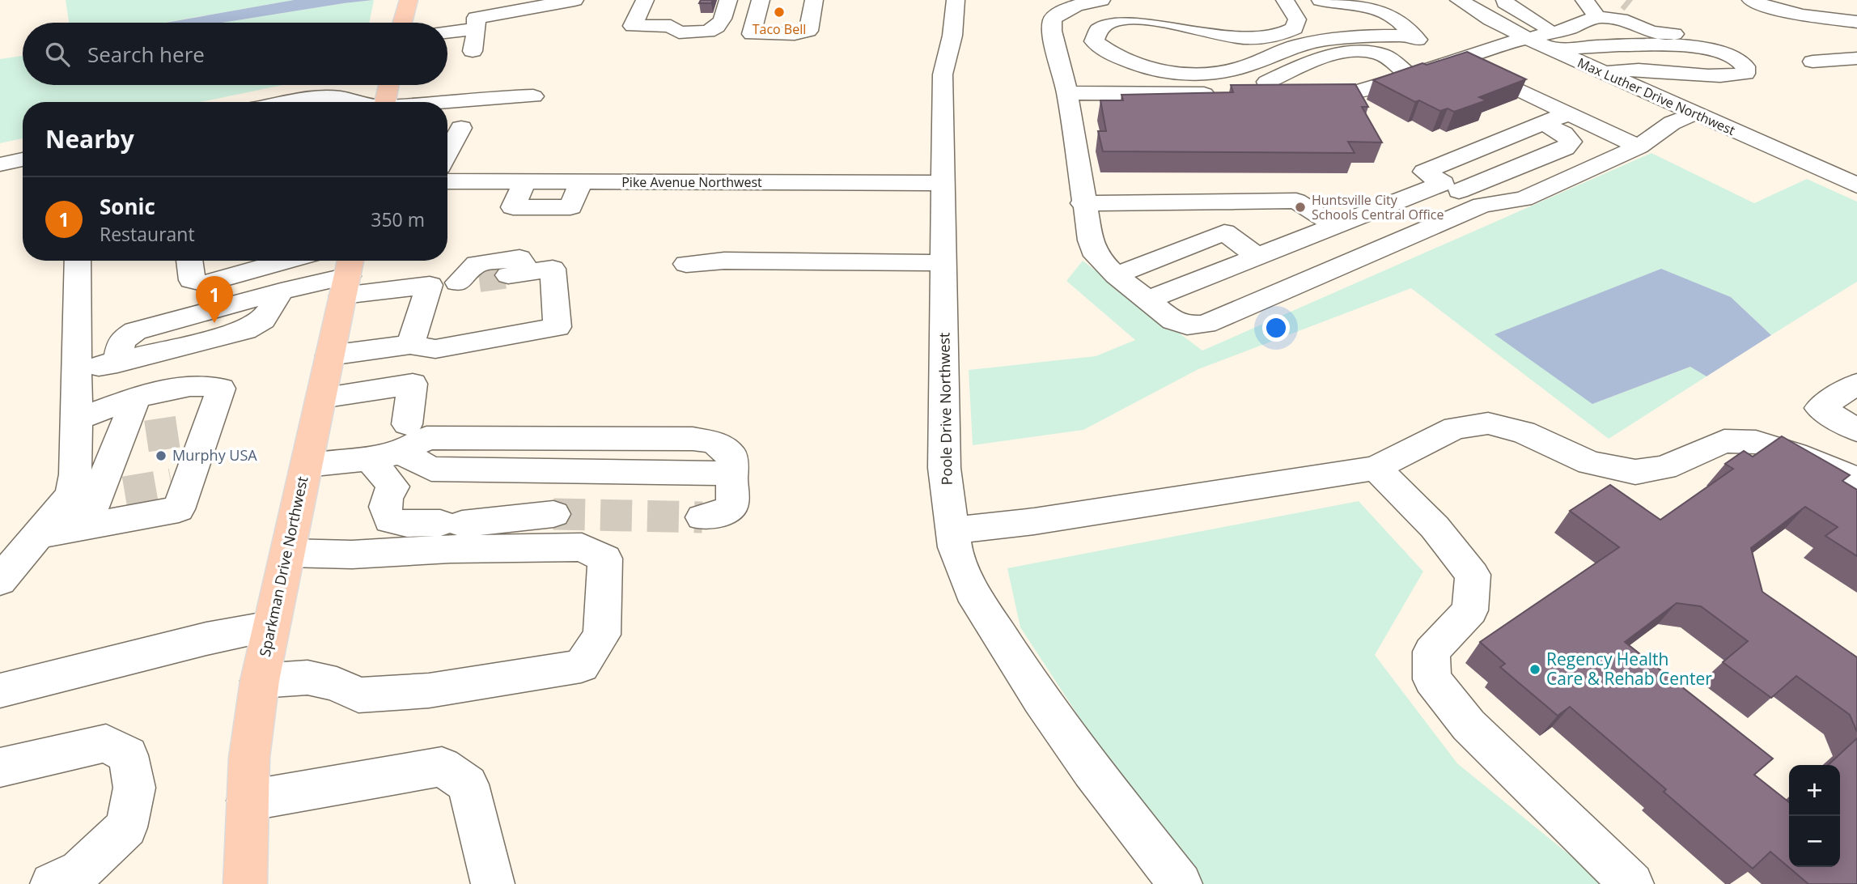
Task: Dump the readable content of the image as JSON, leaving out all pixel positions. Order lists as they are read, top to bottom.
{
  "streets": {
    "main road": ["Sparkman Drive Northwest"],
    "street": ["Max Luther Drive Northwest", "Pike Avenue Northwest", "Poole Drive Northwest"]
  },
  "crossings": [
    ["Pike Avenue Northwest", "Poole Drive Northwest"]
  ],
  "places": [
    "Taco Bell",
    "Huntsville City Schools Central Office",
    "Murphy USA",
    "Regency Health Care & Rehab Center"
  ],
  "page": {
    "search": "Search here",
    "heading": "Nearby",
    "list": [
      {
        "mark": "1",
        "name": "Sonic",
        "note": "Restaurant",
        "value": "350 m"
      }
    ],
    "pins": "1",
    "map_buttons": ["+", "−"]
  }
}
